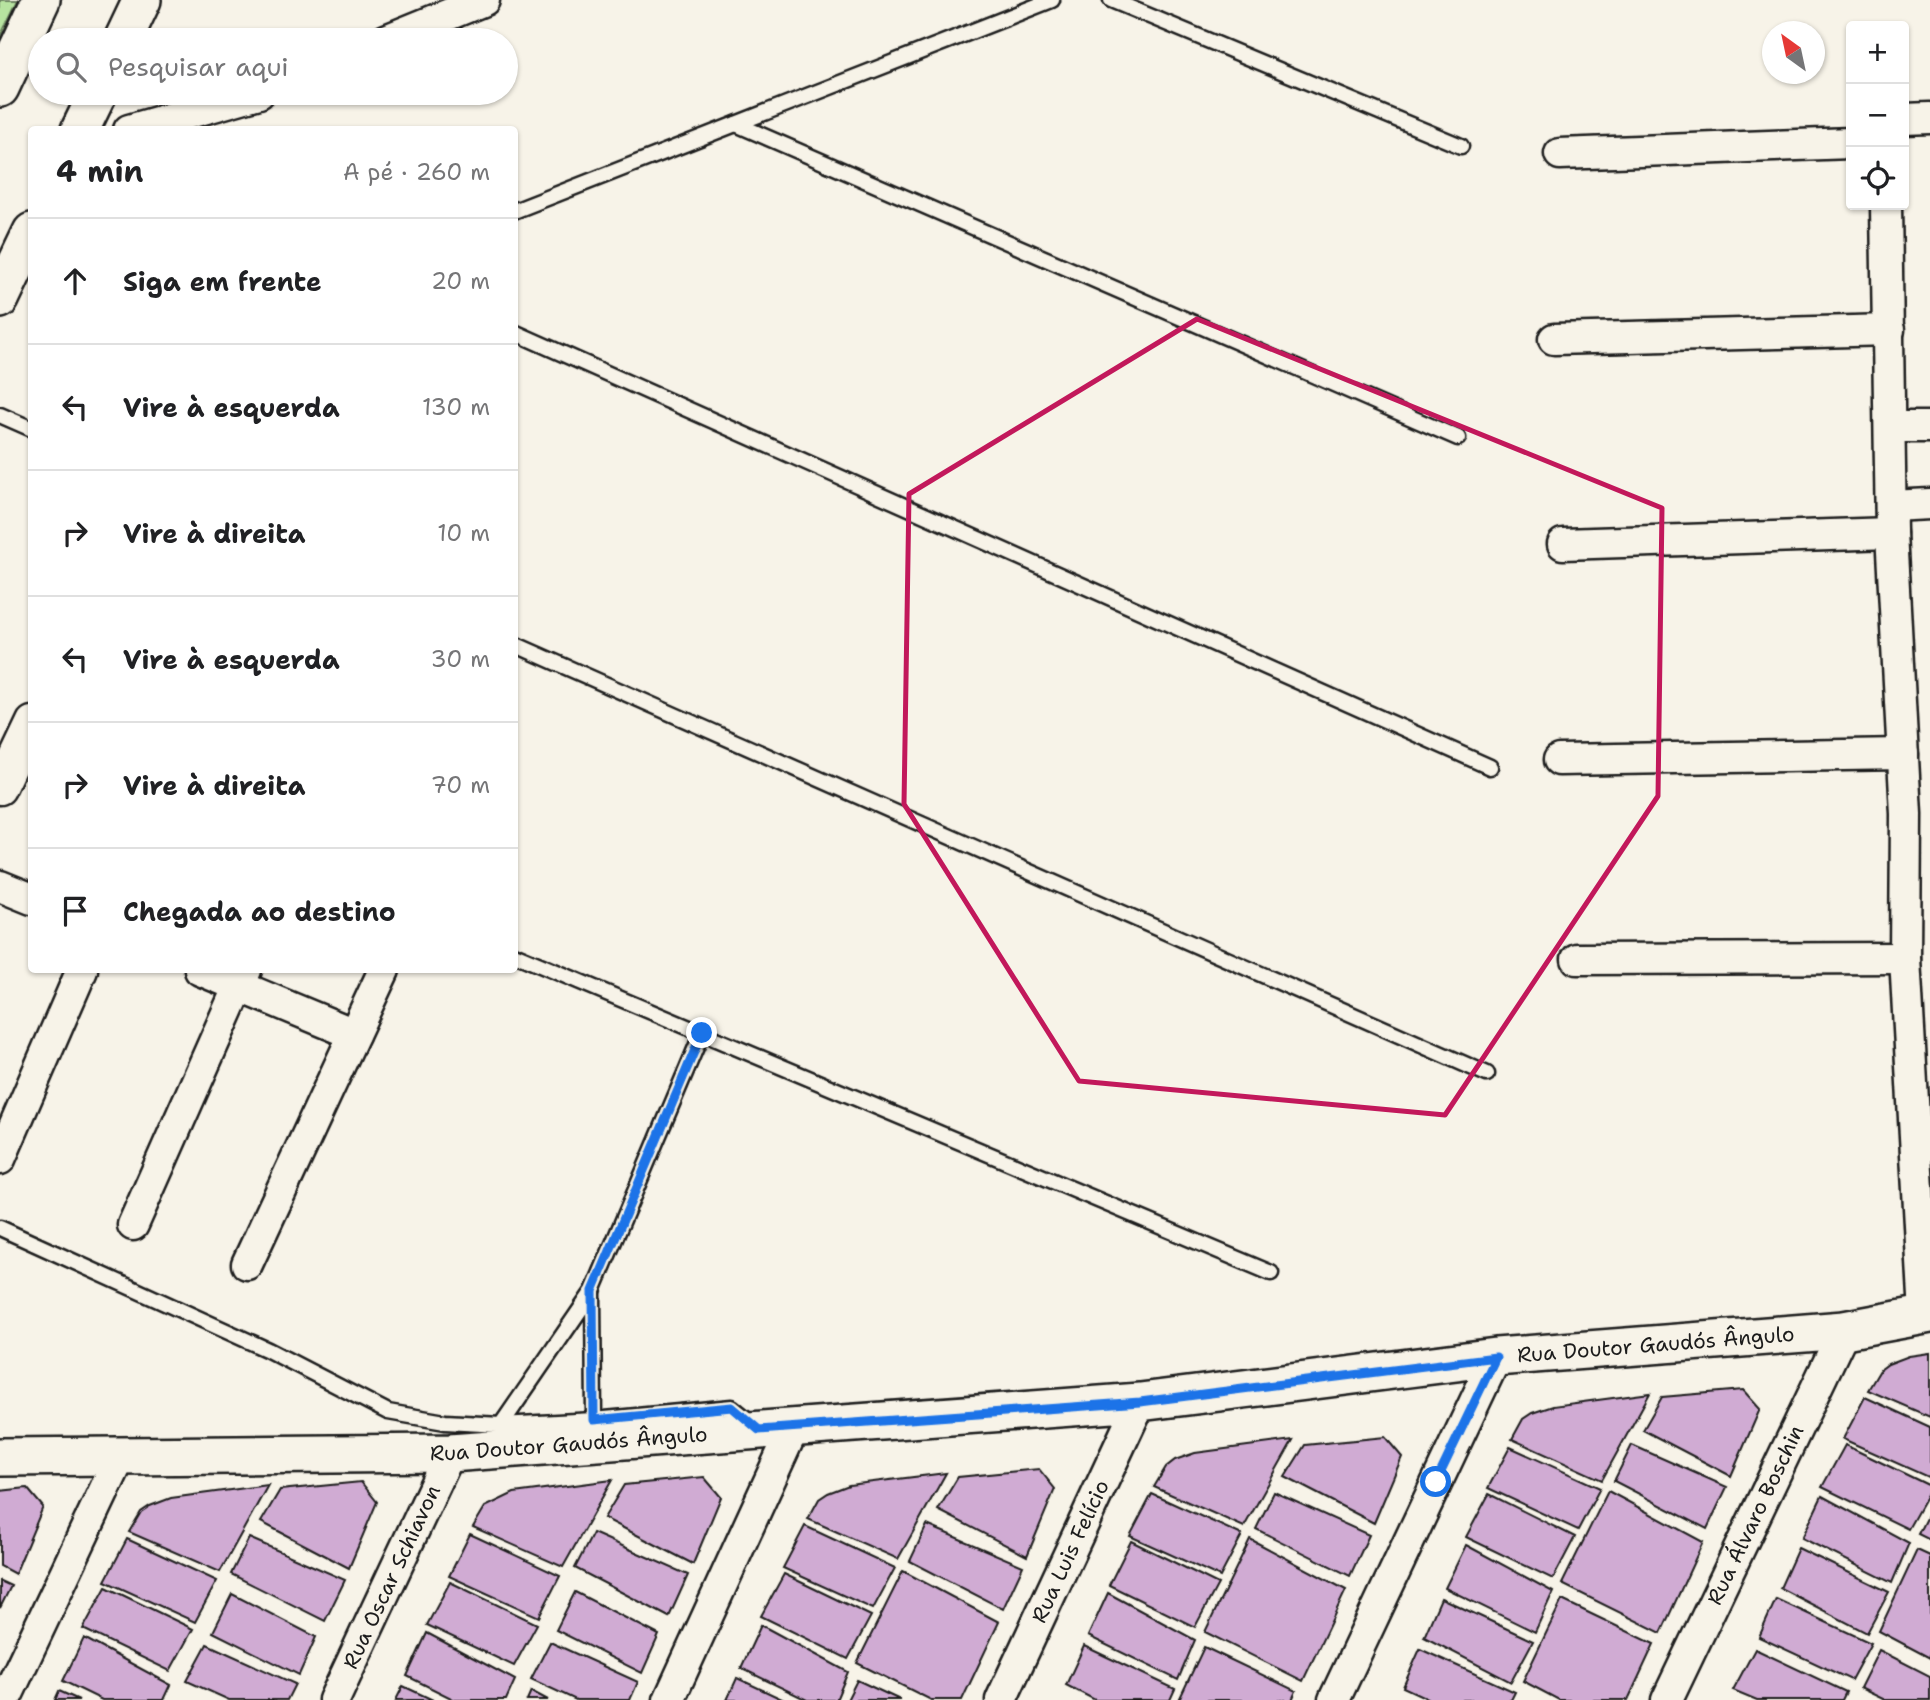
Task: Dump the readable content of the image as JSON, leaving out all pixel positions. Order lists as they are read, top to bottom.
{
  "streets": {
    "street": [
      "Rua Doutor Gaudós Ângulo",
      "Rua Álvaro Boschin",
      "Rua Luis Felício",
      "Rua Oscar Schiavon"
    ]
  },
  "crossings": [
    ["Rua Doutor Gaudós Ângulo", "Rua Álvaro Boschin"],
    ["Rua Doutor Gaudós Ângulo", "Rua Luis Felício"],
    ["Rua Doutor Gaudós Ângulo", "Rua Oscar Schiavon"]
  ],
  "north": "top left",
  "page": {
    "map_buttons": ["+", "−"],
    "search": "Pesquisar aqui",
    "heading": ["4 min", "A pé · 260 m"],
    "list": [
      ["Siga em frente", "20 m"],
      ["Vire à esquerda", "130 m"],
      ["Vire à direita", "10 m"],
      ["Vire à esquerda", "30 m"],
      ["Vire à direita", "70 m"],
      "Chegada ao destino"
    ]
  }
}
